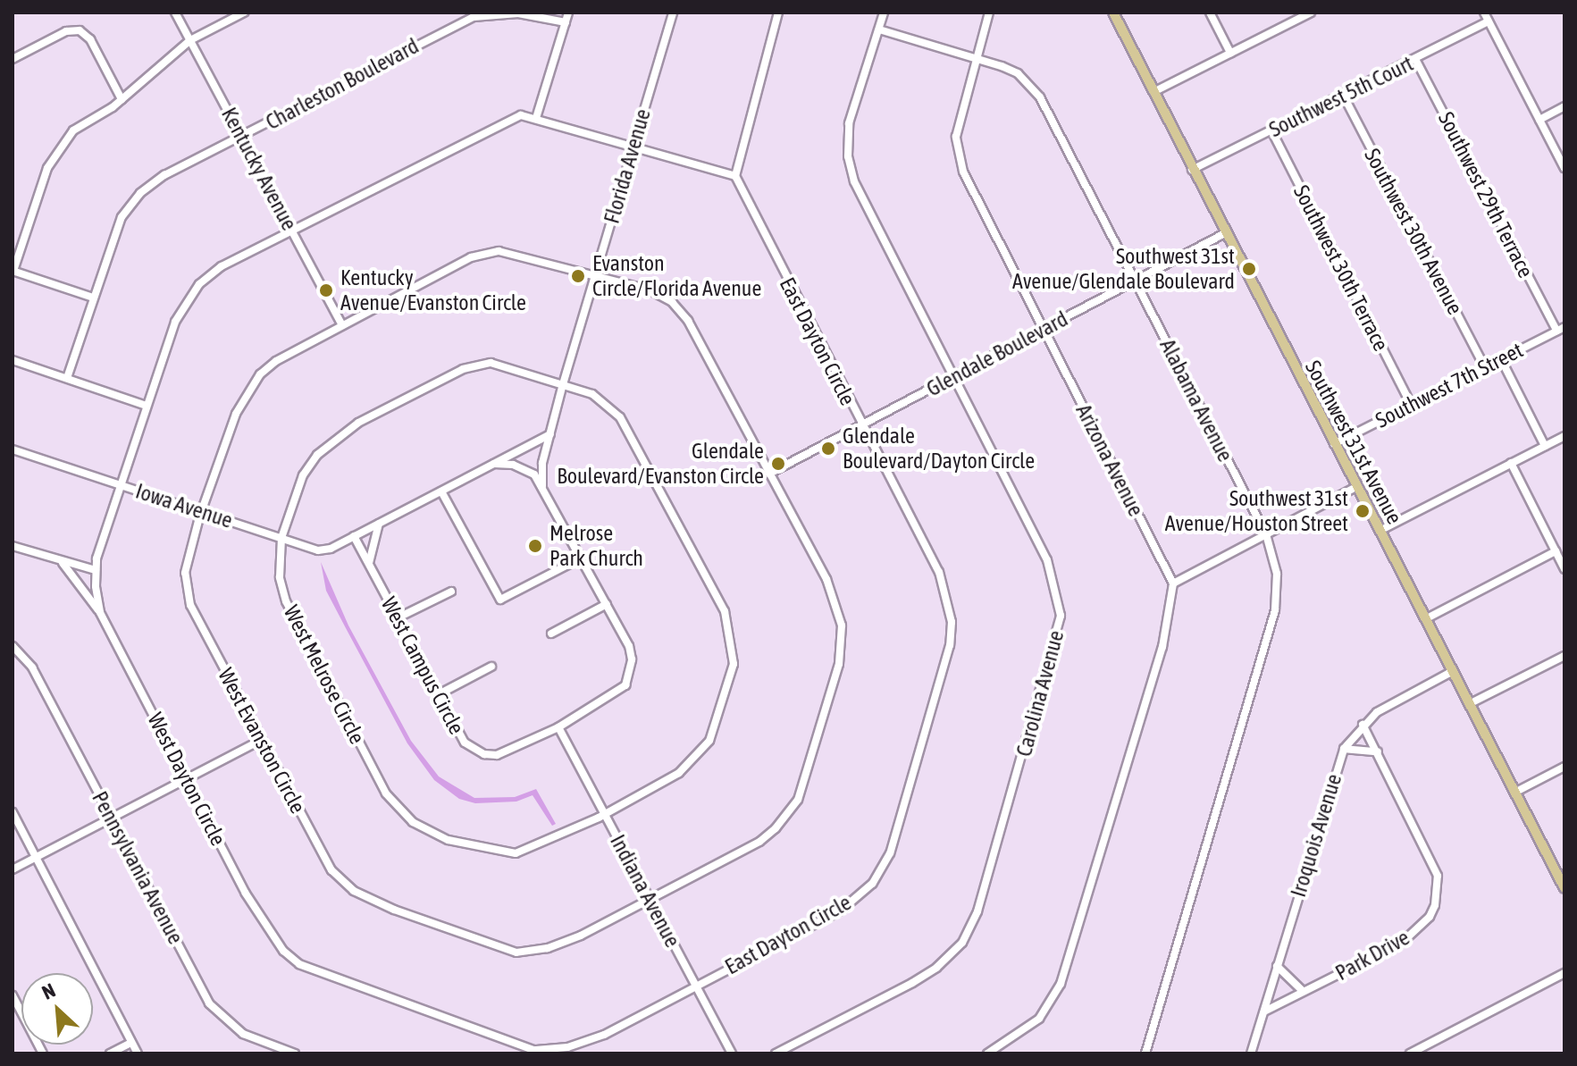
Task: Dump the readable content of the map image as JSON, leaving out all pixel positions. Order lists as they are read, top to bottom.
{
  "streets": {
    "main road": ["Southwest 31st Avenue"],
    "street": [
      "Charleston Boulevard",
      "Southwest 5th Court",
      "Florida Avenue",
      "Kentucky Avenue",
      "Southwest 29th Terrace",
      "Southwest 30th Avenue",
      "Southwest 30th Terrace",
      "East Dayton Circle",
      "Glendale Boulevard",
      "Southwest 7th Street",
      "Alabama Avenue",
      "Arizona Avenue",
      "Iowa Avenue",
      "West Campus Circle",
      "West Melrose Circle",
      "Carolina Avenue",
      "West Evanston Circle",
      "West Dayton Circle",
      "Iroquois Avenue",
      "Pennsylvania Avenue",
      "Indiana Avenue",
      "Park Drive"
    ]
  },
  "crossings": [
    ["Charleston Boulevard", "Kentucky Avenue"],
    ["Southwest 5th Court", "Southwest 29th Terrace"],
    ["Southwest 5th Court", "Southwest 30th Avenue"],
    ["Southwest 5th Court", "Southwest 30th Terrace"],
    ["Southwest 5th Court", "Southwest 31st Avenue"],
    ["Florida Avenue", "Iowa Avenue"],
    ["Florida Avenue", "West Melrose Circle"],
    ["Florida Avenue", "West Evanston Circle"],
    ["Kentucky Avenue", "West Evanston Circle"],
    ["Kentucky Avenue", "West Dayton Circle"],
    ["Southwest 29th Terrace", "Southwest 7th Street"],
    ["Southwest 30th Avenue", "Southwest 7th Street"],
    ["Southwest 30th Terrace", "Southwest 7th Street"],
    ["East Dayton Circle", "Glendale Boulevard"],
    ["East Dayton Circle", "West Dayton Circle"],
    ["East Dayton Circle", "Indiana Avenue"],
    ["Glendale Boulevard", "Alabama Avenue"],
    ["Glendale Boulevard", "Southwest 31st Avenue"],
    ["Glendale Boulevard", "Arizona Avenue"],
    ["Glendale Boulevard", "Carolina Avenue"],
    ["Glendale Boulevard", "West Evanston Circle"],
    ["Southwest 7th Street", "Southwest 31st Avenue"],
    ["Alabama Avenue", "Arizona Avenue"],
    ["Alabama Avenue", "Carolina Avenue"],
    ["Southwest 31st Avenue", "Iroquois Avenue"],
    ["Iowa Avenue", "West Campus Circle"],
    ["Iowa Avenue", "West Melrose Circle"],
    ["Iowa Avenue", "West Evanston Circle"],
    ["Iowa Avenue", "West Dayton Circle"],
    ["West Campus Circle", "Indiana Avenue"],
    ["West Melrose Circle", "Indiana Avenue"],
    ["West Evanston Circle", "Indiana Avenue"],
    ["West Dayton Circle", "Indiana Avenue"],
    ["Iroquois Avenue", "Park Drive"]
  ],
  "places": [
    "Southwest 31st Avenue/Glendale Boulevard",
    "Evanston Circle/Florida Avenue",
    "Kentucky Avenue/Evanston Circle",
    "Glendale Boulevard/Dayton Circle",
    "Glendale Boulevard/Evanston Circle",
    "Southwest 31st Avenue/Houston Street",
    "Melrose Park Church"
  ],
  "north": "top left"
}
